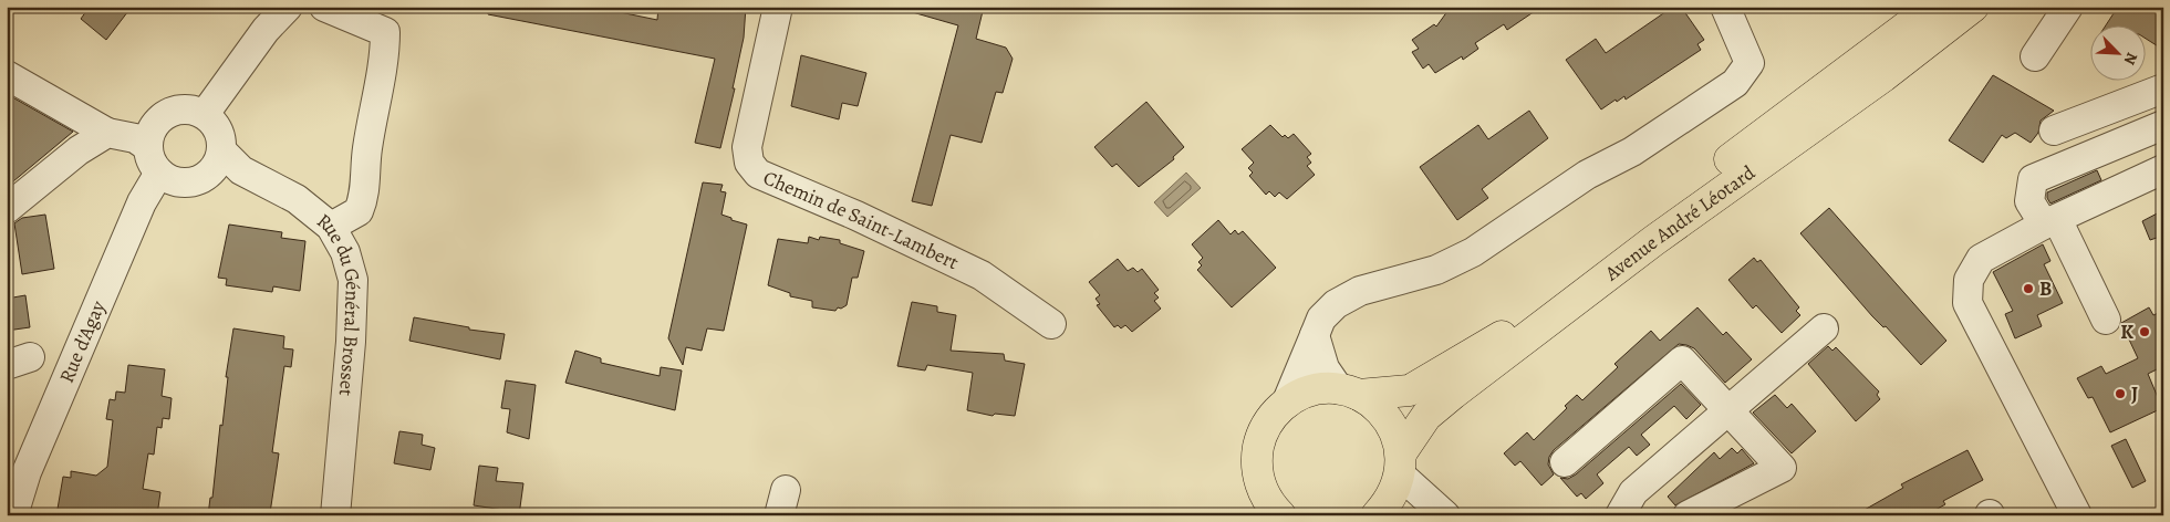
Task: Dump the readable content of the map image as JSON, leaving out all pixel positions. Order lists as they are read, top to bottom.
{
  "streets": {
    "main road": ["Avenue André Léotard"],
    "street": ["Chemin de Saint-Lambert", "Rue du Général Brosset", "Rue d'Agay"]
  },
  "crossings": [
    ["Rue du Général Brosset", "Rue d'Agay"]
  ],
  "places": ["B", "K", "J"],
  "north": "bottom right"
}
